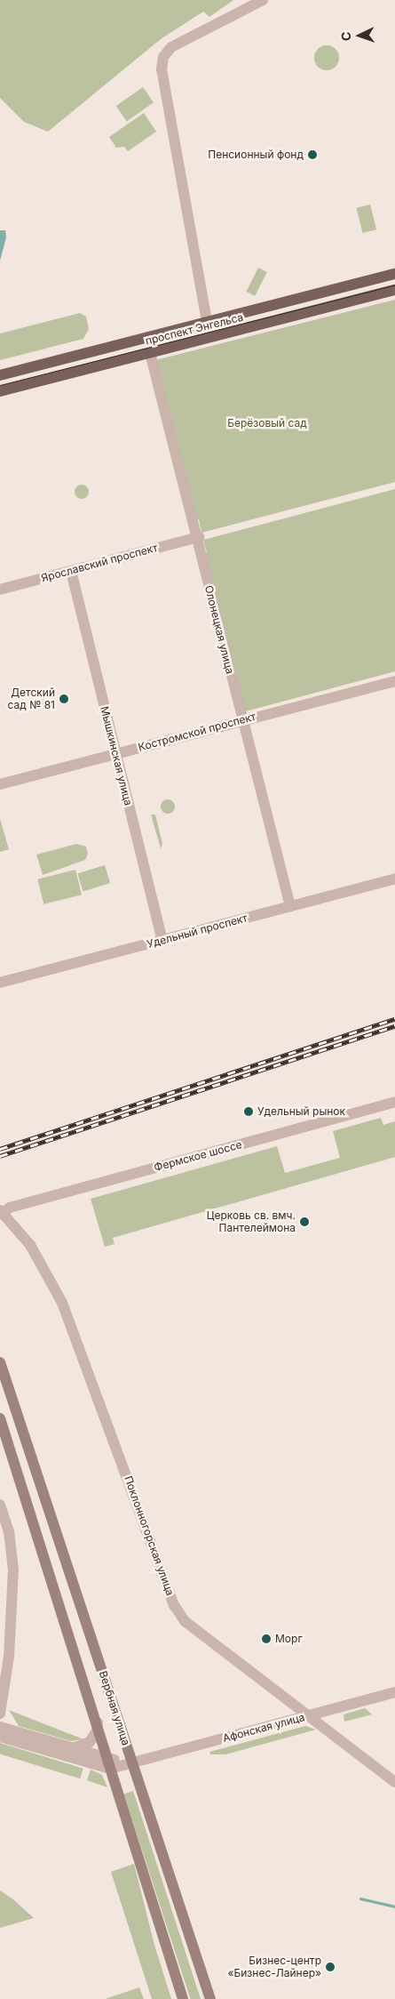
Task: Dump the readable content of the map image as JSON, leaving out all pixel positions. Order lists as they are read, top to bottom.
{
  "streets": {
    "main road": ["проспект Энгельса", "Вербная улица"],
    "street": [
      "Ярославский проспект",
      "Олонецкая улица",
      "Костромской проспект",
      "Мышкинская улица",
      "Удельный проспект",
      "Фермское шоссе",
      "Поклонногорская улица",
      "Афонская улица"
    ]
  },
  "crossings": [
    ["проспект Энгельса", "Олонецкая улица"],
    ["Ярославский проспект", "Олонецкая улица"],
    ["Ярославский проспект", "Мышкинская улица"],
    ["Олонецкая улица", "Костромской проспект"],
    ["Олонецкая улица", "Удельный проспект"],
    ["Костромской проспект", "Мышкинская улица"],
    ["Мышкинская улица", "Удельный проспект"],
    ["Фермское шоссе", "Поклонногорская улица"],
    ["Поклонногорская улица", "Афонская улица"],
    ["Вербная улица", "Афонская улица"]
  ],
  "parks": ["Берёзовый сад"],
  "places": [
    "Пенсионный фонд",
    "Детский сад № 81",
    "Удельный рынок",
    "Церковь св. вмч. Пантелеймона",
    "Морг",
    "Бизнес-центр «Бизнес-Лайнер»"
  ],
  "north": "left"
}
